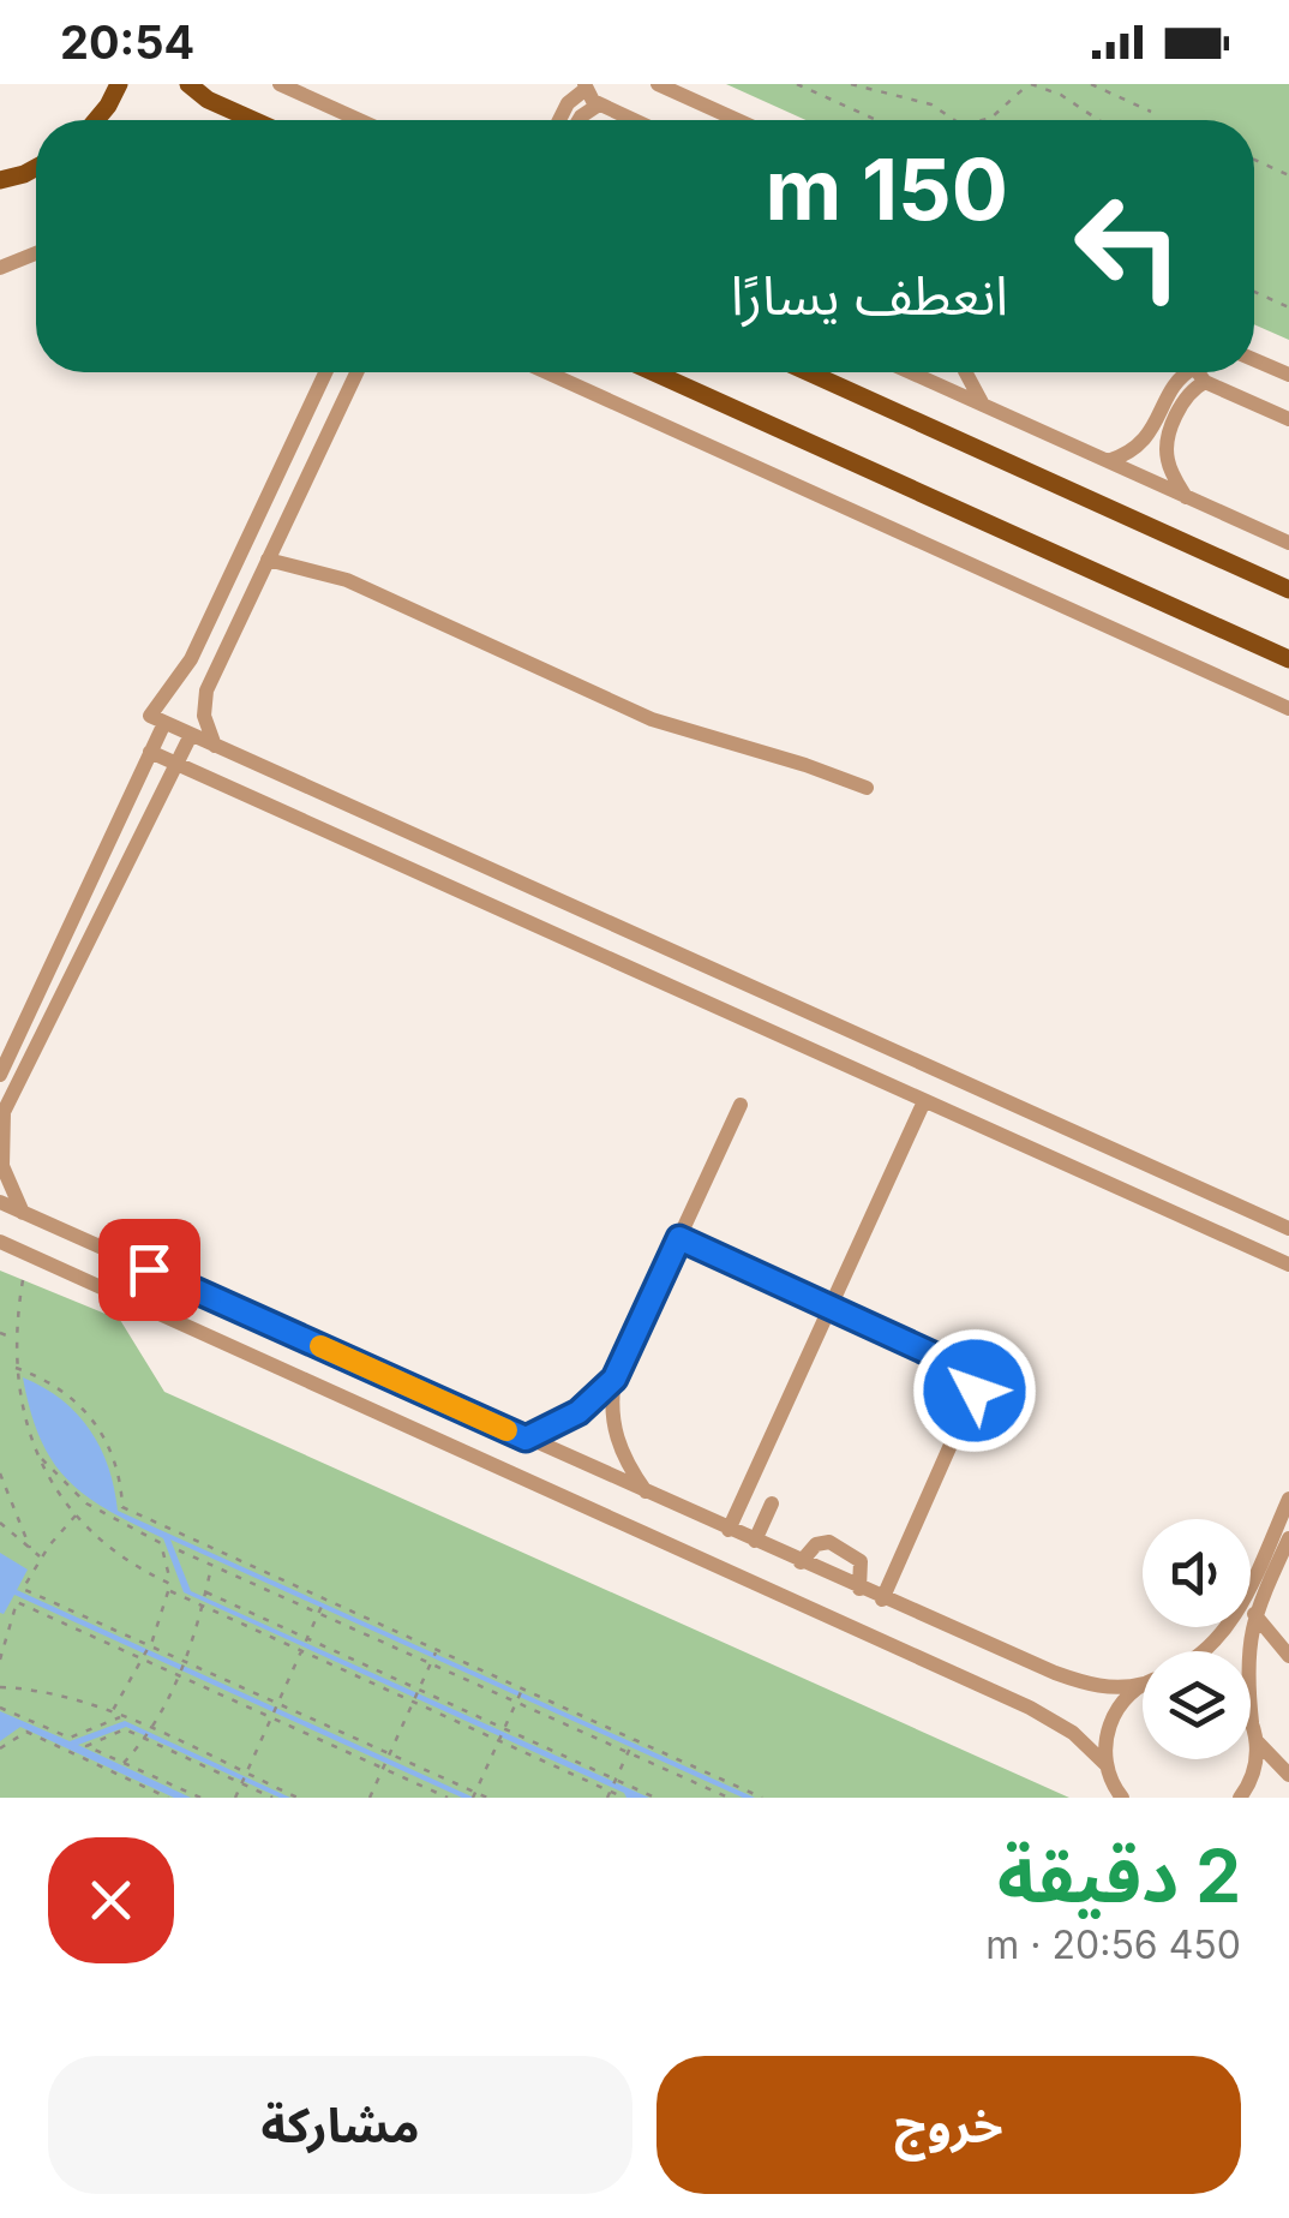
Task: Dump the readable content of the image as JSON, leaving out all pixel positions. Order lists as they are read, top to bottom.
{
  "page": {
    "status": "20:54",
    "turn": ["150 m", "انعطف يسارًا"],
    "heading": ["2 دقيقة", "450 m · 20:56"],
    "buttons": ["خروج", "مشاركة"]
  }
}
